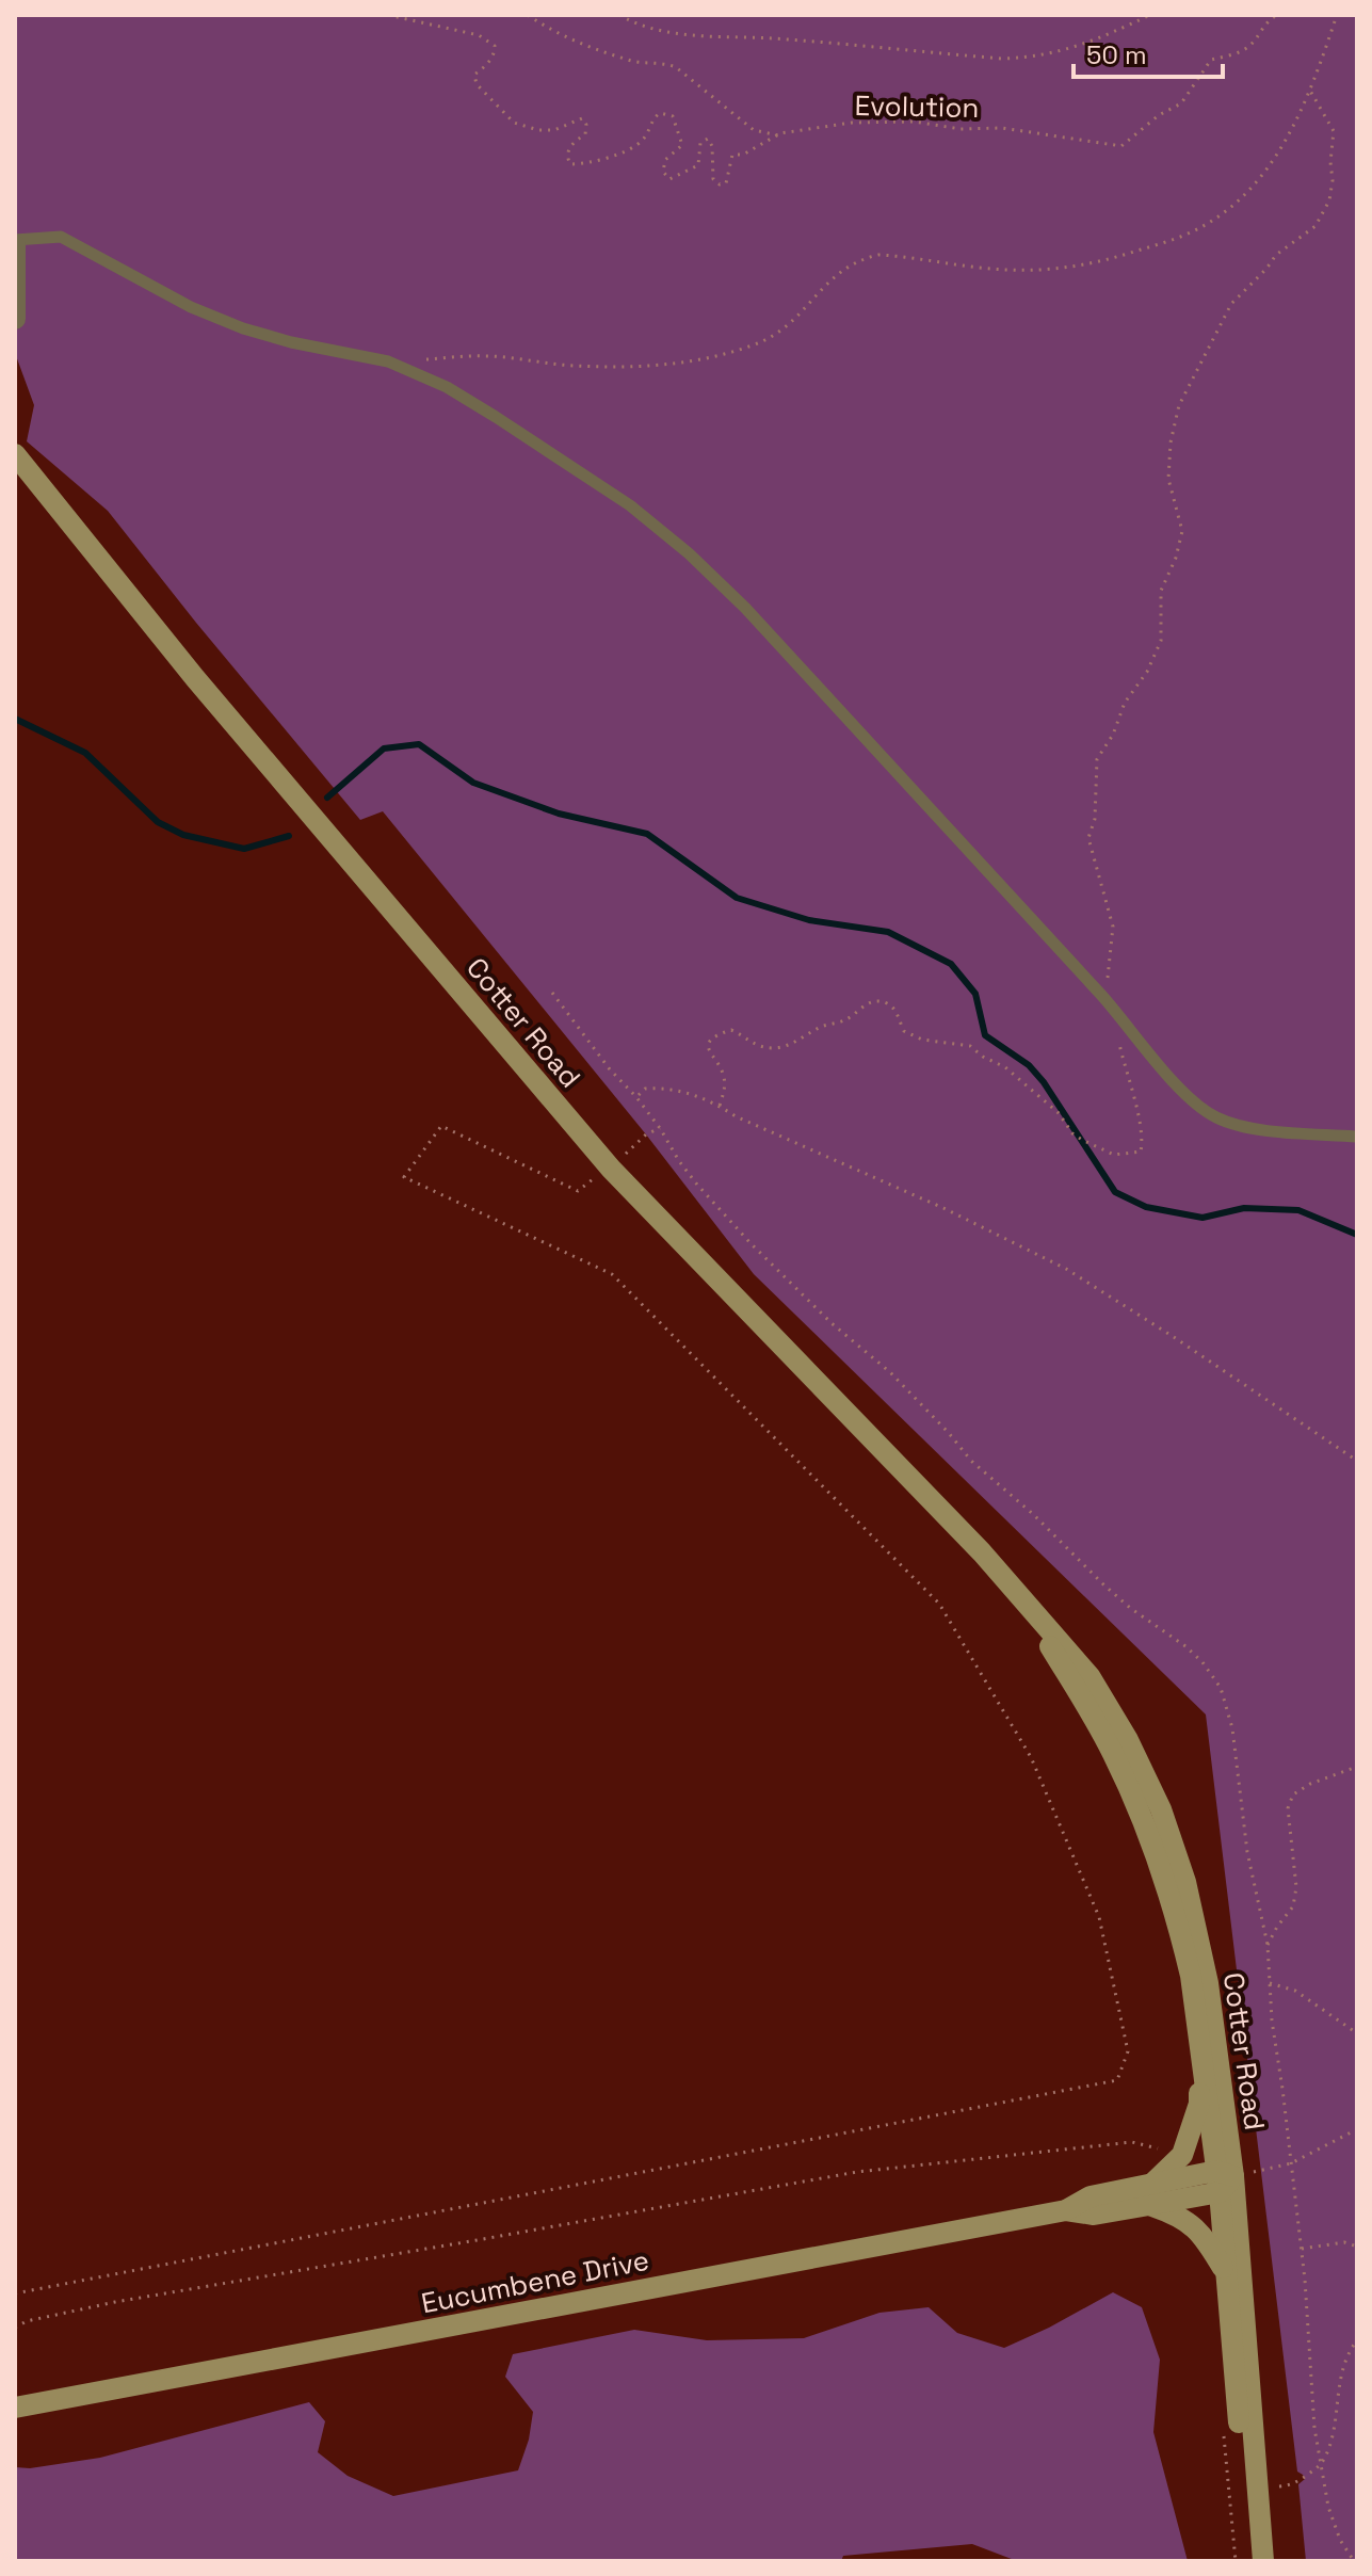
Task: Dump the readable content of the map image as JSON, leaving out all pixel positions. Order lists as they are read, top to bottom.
{
  "streets": {
    "main road": ["Cotter Road", "Eucumbene Drive"],
    "path": ["Evolution"]
  },
  "crossings": [
    ["Cotter Road", "Eucumbene Drive"]
  ],
  "scale_bar": "50 m"
}
